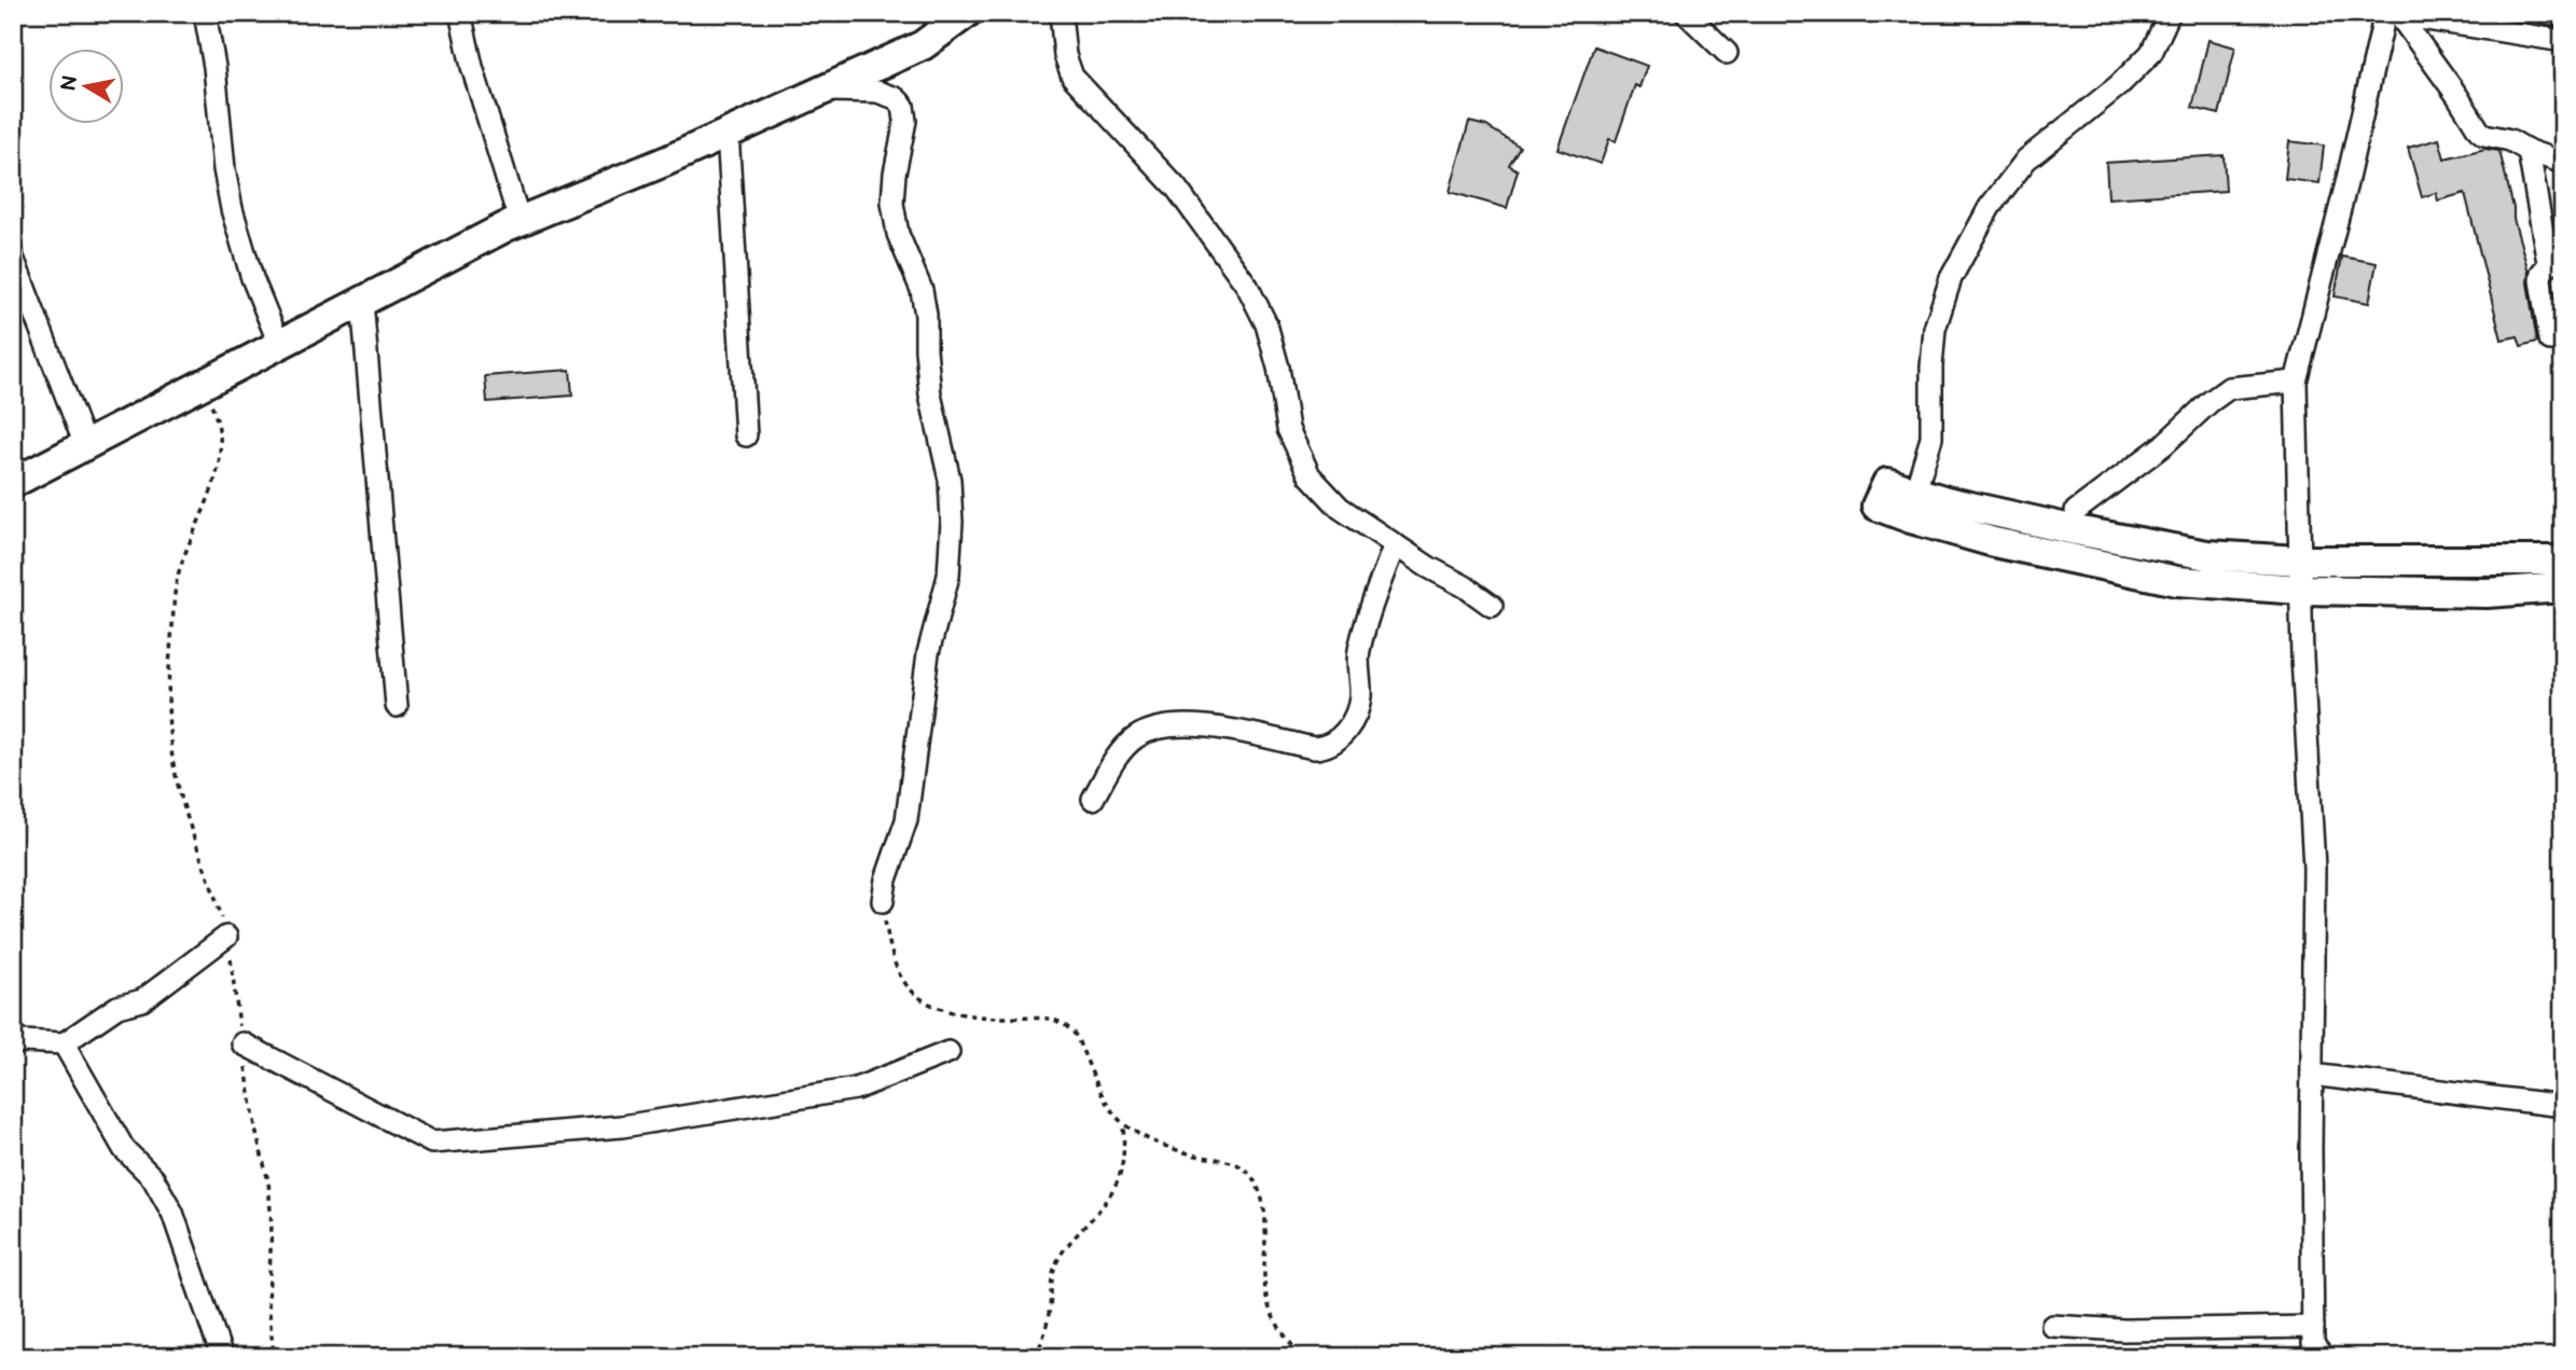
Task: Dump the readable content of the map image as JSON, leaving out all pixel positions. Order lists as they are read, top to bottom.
{
  "north": "left"
}
